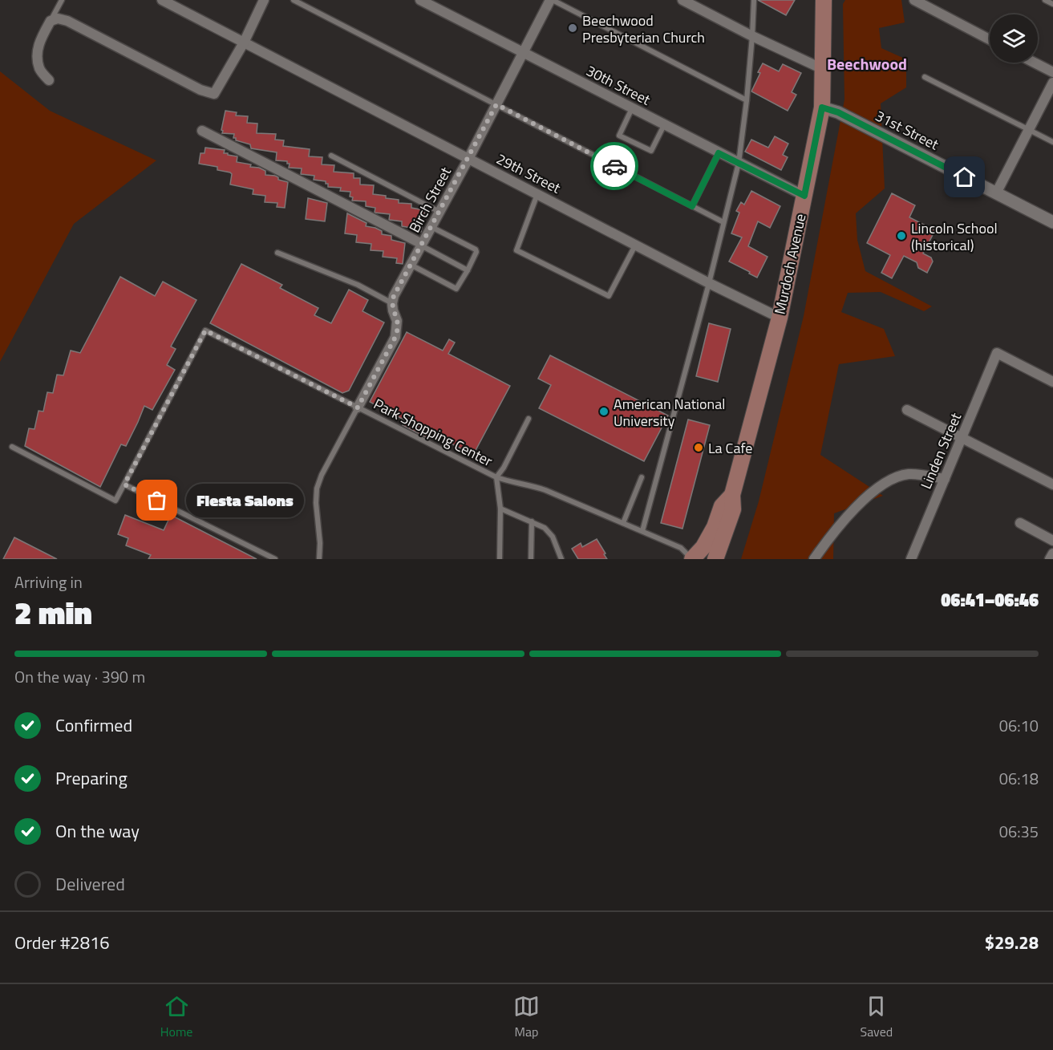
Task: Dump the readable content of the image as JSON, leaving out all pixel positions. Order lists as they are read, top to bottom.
{
  "streets": {
    "main road": ["Murdoch Avenue"],
    "street": [
      "30th Street",
      "31st Street",
      "29th Street",
      "Birch Street",
      "Linden Street"
    ],
    "lane": ["Park Shopping Center"]
  },
  "crossings": [
    ["30th Street", "Birch Street"],
    ["30th Street", "Murdoch Avenue"],
    ["31st Street", "Murdoch Avenue"],
    ["29th Street", "Birch Street"],
    ["29th Street", "Murdoch Avenue"],
    ["Murdoch Avenue", "Park Shopping Center"]
  ],
  "districts": ["Beechwood"],
  "places": [
    "Beechwood Presbyterian Church",
    "Lincoln School (historical)",
    "American National University",
    "La Cafe",
    "Fiesta Salons"
  ],
  "page": {
    "bubble": "Fiesta Salons",
    "heading": ["2 min", "Arriving in", "06:41–06:46"],
    "panel": ["Order #2816", "$29.28"],
    "bar": "On the way · 390 m",
    "list": [
      ["Confirmed", "06:10"],
      ["Preparing", "06:18"],
      ["On the way", "06:35"],
      "Delivered"
    ],
    "tabs": ["Home", "Map", "Saved"]
  }
}
